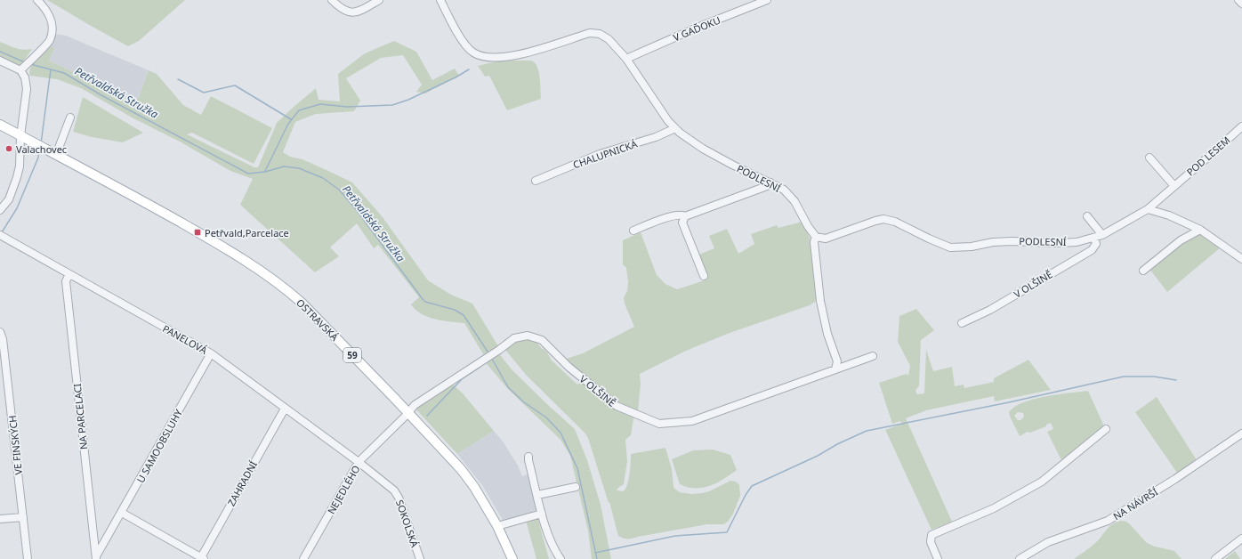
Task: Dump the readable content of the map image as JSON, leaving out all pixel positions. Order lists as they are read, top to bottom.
{
  "streets": {
    "main road": ["OSTRAVSKÁ", "59"],
    "street": [
      "V GAĎOKU",
      "CHALUPNICKÁ",
      "POD LESEM",
      "PODLESNÍ",
      "V OLŠINĚ",
      "PANELOVÁ",
      "NA PARCELACI",
      "VE FINSKÝCH",
      "U SAMOOBSLUHY",
      "ZAHRADNÍ",
      "NEJEDLÉHO",
      "NA NÁVRŠÍ",
      "SOKOLSKÁ"
    ]
  },
  "crossings": [
    ["V GAĎOKU", "PODLESNÍ"],
    ["CHALUPNICKÁ", "PODLESNÍ"],
    ["POD LESEM", "PODLESNÍ"],
    ["PODLESNÍ", "V OLŠINĚ"],
    ["V OLŠINĚ", "OSTRAVSKÁ"],
    ["V OLŠINĚ", "NEJEDLÉHO"],
    ["OSTRAVSKÁ", "NEJEDLÉHO"],
    ["PANELOVÁ", "NA PARCELACI"],
    ["PANELOVÁ", "U SAMOOBSLUHY"],
    ["PANELOVÁ", "ZAHRADNÍ"],
    ["PANELOVÁ", "NEJEDLÉHO"],
    ["PANELOVÁ", "SOKOLSKÁ"],
    ["NA PARCELACI", "U SAMOOBSLUHY"],
    ["NEJEDLÉHO", "SOKOLSKÁ"]
  ],
  "water": ["Petřvaldská Stružka"],
  "places": {
    "other": ["Valachovec"],
    "transit": ["Petřvald,Parcelace"]
  }
}
